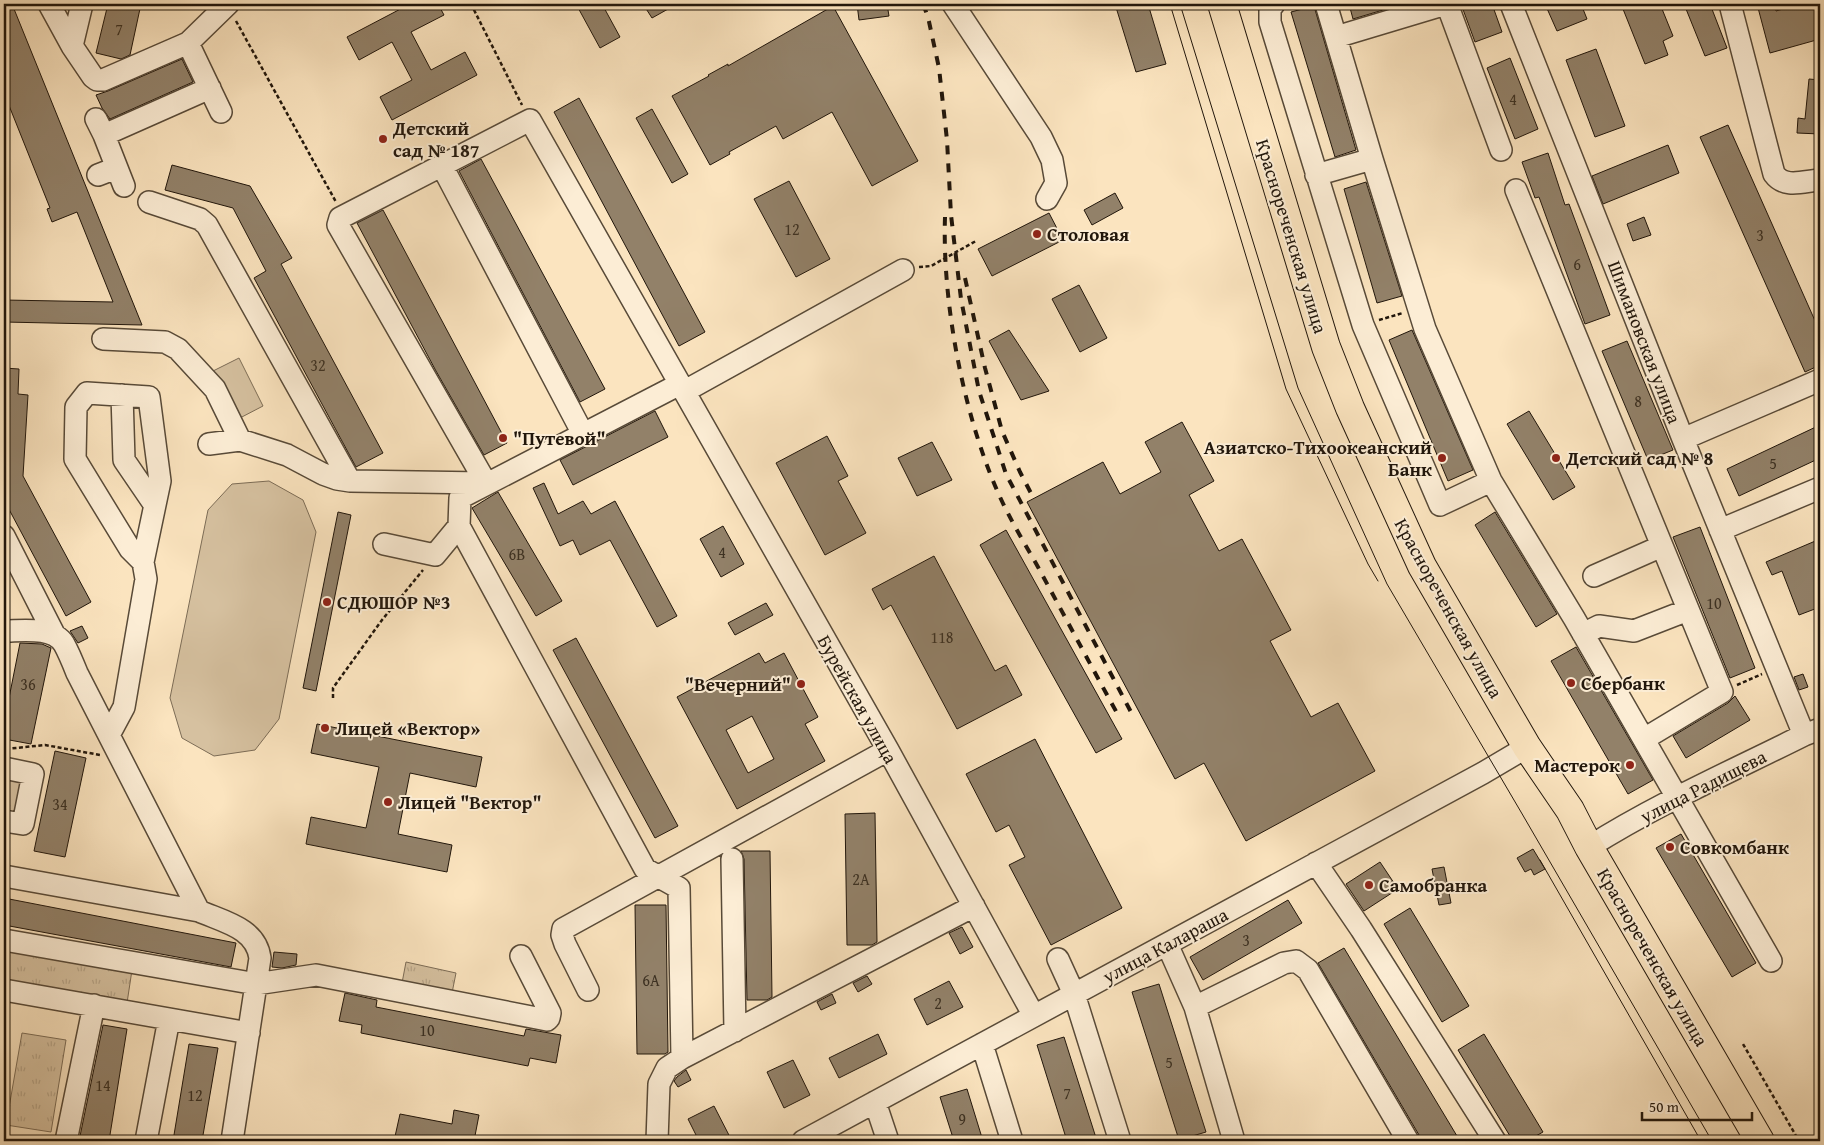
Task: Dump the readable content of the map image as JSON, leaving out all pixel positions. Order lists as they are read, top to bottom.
{
  "streets": {
    "main road": ["Краснореченская улица"],
    "street": [
      "Шимановская улица",
      "Бурейская улица",
      "улица Радищева",
      "улица Калараша"
    ]
  },
  "crossings": [
    ["Краснореченская улица", "улица Радищева"],
    ["Краснореченская улица", "улица Калараша"],
    ["Шимановская улица", "улица Радищева"],
    ["Бурейская улица", "улица Калараша"]
  ],
  "places": [
    "Детский сад № 187",
    "Столовая",
    "\"Путевой\"",
    "Азиатско-Тихоокеанский Банк",
    "Детский сад № 8",
    "СДЮШОР №3",
    "Сбербанк",
    "\"Вечерний\"",
    "Лицей «Вектор»",
    "Мастерок",
    "Лицей \"Вектор\"",
    "Совкомбанк",
    "Самобранка"
  ],
  "house_numbers": [
    "7",
    "4",
    "12",
    "3",
    "6",
    "32",
    "8",
    "5",
    "4",
    "6В",
    "10",
    "118",
    "36",
    "34",
    "2А",
    "3",
    "6А",
    "2",
    "10",
    "5",
    "14",
    "7",
    "12",
    "9"
  ],
  "scale_bar": "50 m"
}
